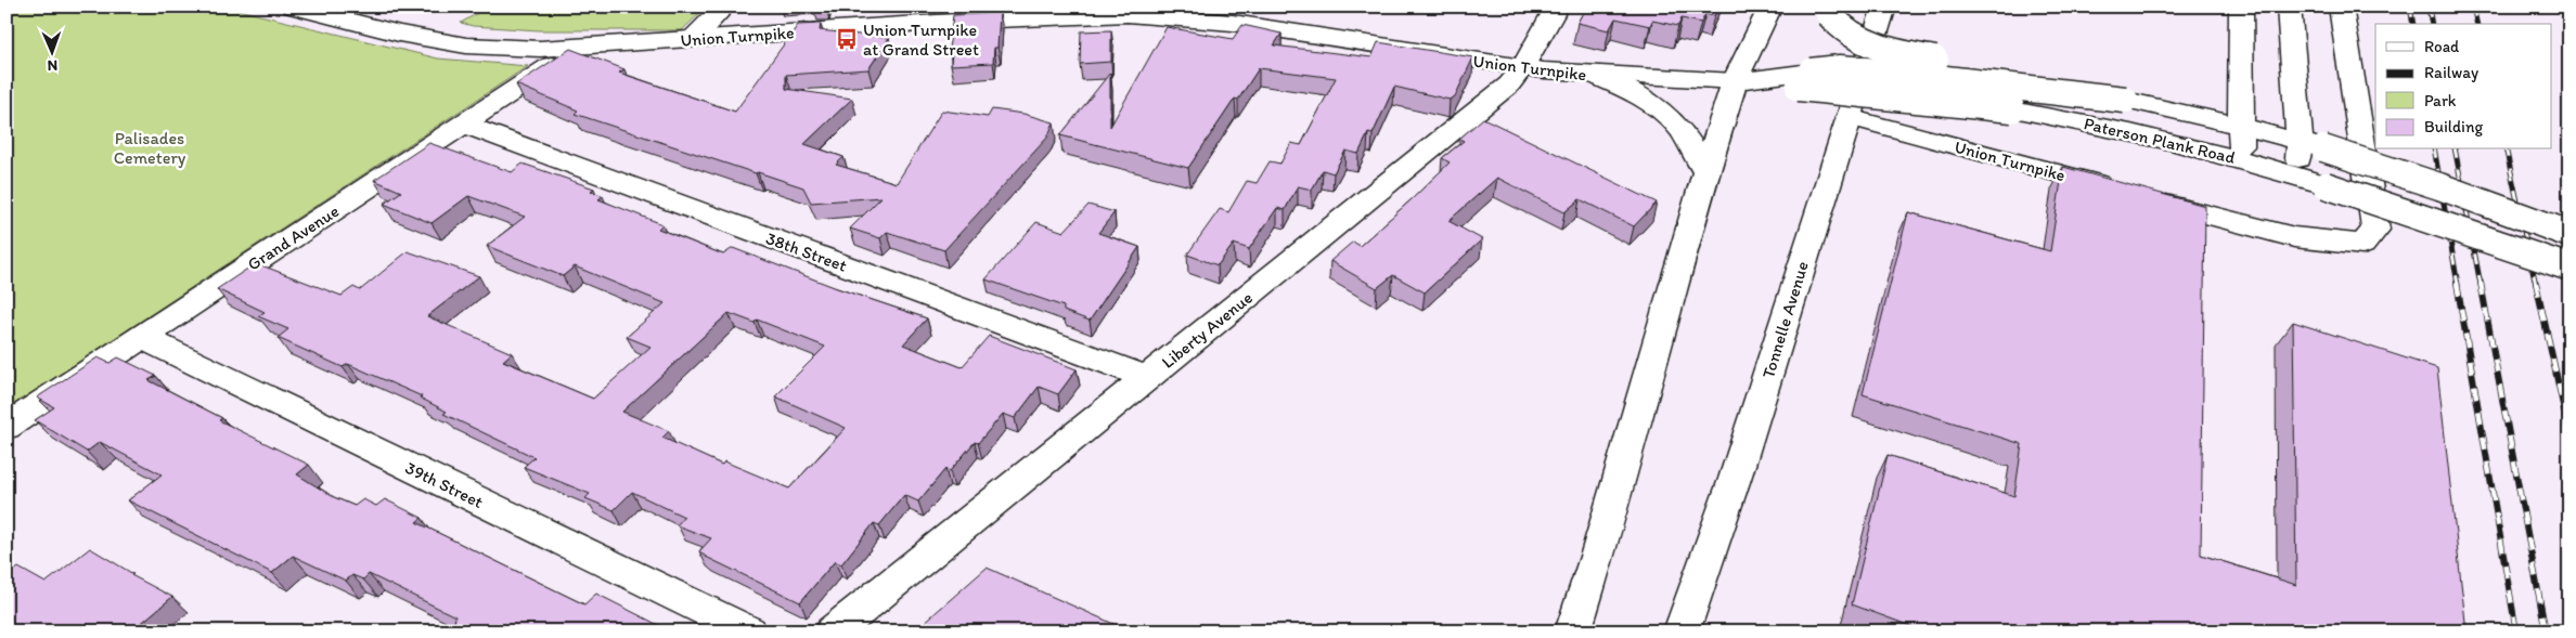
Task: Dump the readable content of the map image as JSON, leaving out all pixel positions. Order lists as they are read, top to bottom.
{
  "streets": {
    "main road": [
      "Union Turnpike",
      "Paterson Plank Road",
      "Grand Avenue",
      "38th Street",
      "Tonnelle Avenue",
      "Liberty Avenue",
      "39th Street"
    ]
  },
  "crossings": [
    ["Union Turnpike", "Paterson Plank Road"],
    ["Union Turnpike", "Grand Avenue"],
    ["Union Turnpike", "Tonnelle Avenue"],
    ["Union Turnpike", "Liberty Avenue"],
    ["Grand Avenue", "38th Street"],
    ["Grand Avenue", "39th Street"],
    ["38th Street", "Liberty Avenue"]
  ],
  "parks": ["Palisades Cemetery"],
  "places": {
    "bus stop": ["Union Turnpike at Grand Street"]
  },
  "legend": [
    "Road",
    "Railway",
    "Park",
    "Building"
  ],
  "north": "bottom"
}
